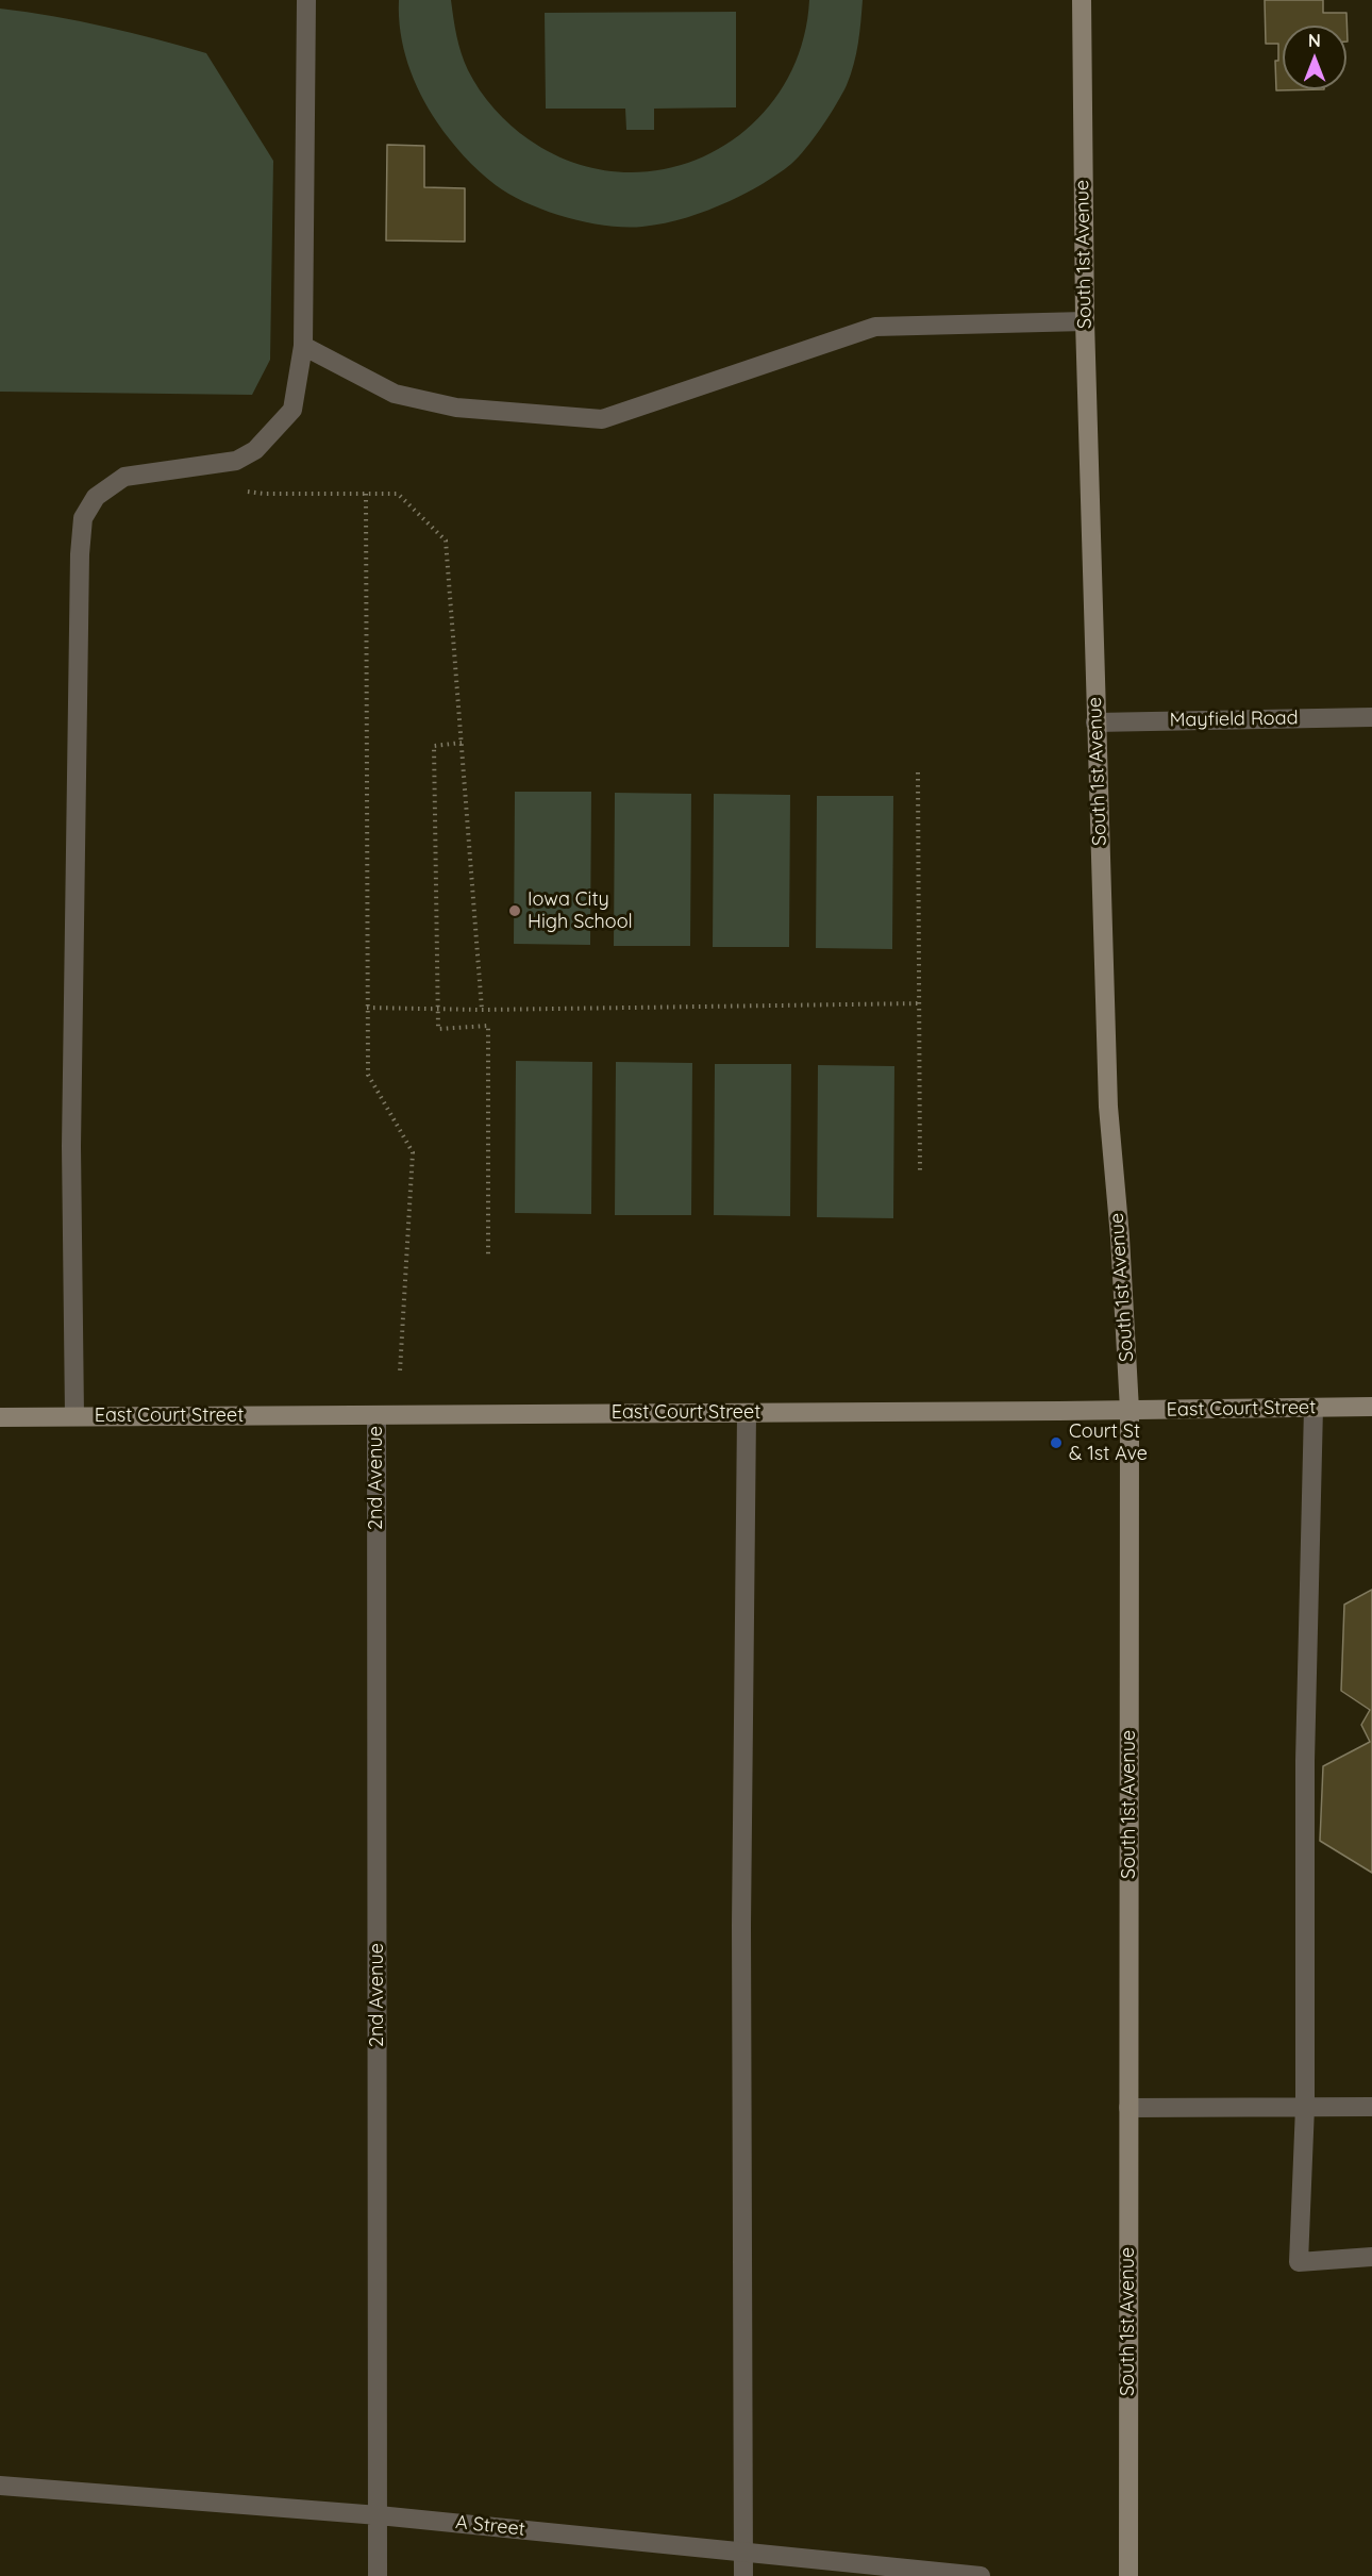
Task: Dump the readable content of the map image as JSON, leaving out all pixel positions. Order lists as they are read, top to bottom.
{
  "streets": {
    "main road": ["South 1st Avenue", "East Court Street"],
    "street": ["Mayfield Road", "2nd Avenue", "A Street"]
  },
  "crossings": [
    ["South 1st Avenue", "Mayfield Road"],
    ["South 1st Avenue", "East Court Street"],
    ["East Court Street", "2nd Avenue"],
    ["2nd Avenue", "A Street"]
  ],
  "places": ["Iowa City High School", "Court St & 1st Ave"],
  "north": "top"
}
